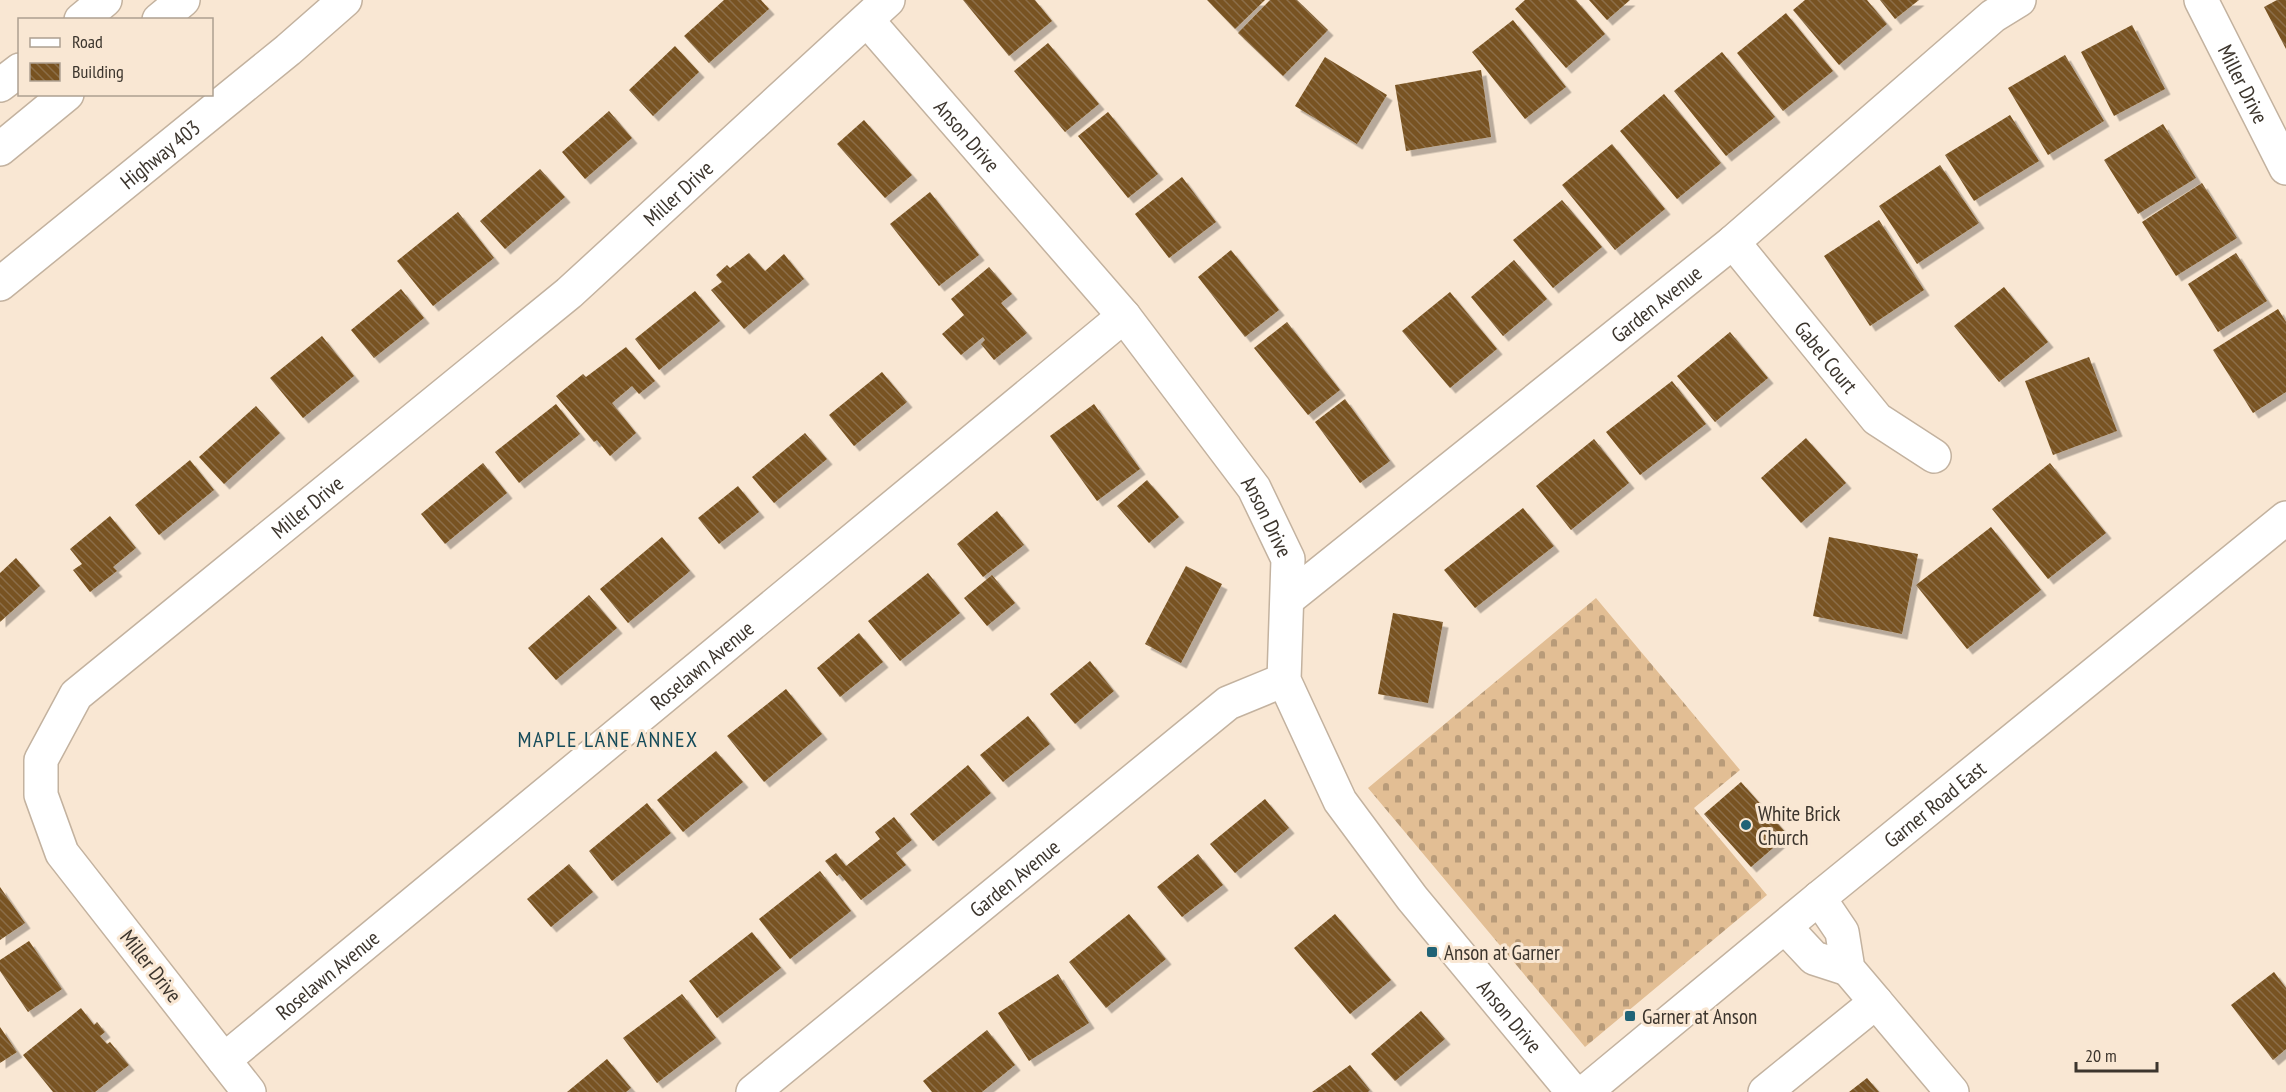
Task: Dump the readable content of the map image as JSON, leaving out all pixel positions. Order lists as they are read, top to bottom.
{
  "streets": {
    "main road": [
      "Miller Drive",
      "Anson Drive",
      "Highway 403",
      "Garden Avenue",
      "Gabel Court",
      "Roselawn Avenue",
      "Garner Road East"
    ]
  },
  "crossings": [
    ["Miller Drive", "Anson Drive"],
    ["Miller Drive", "Roselawn Avenue"],
    ["Anson Drive", "Garden Avenue"],
    ["Anson Drive", "Roselawn Avenue"],
    ["Garden Avenue", "Gabel Court"]
  ],
  "districts": ["MAPLE LANE ANNEX"],
  "places": {
    "other": ["White Brick Church"],
    "transit": ["Anson at Garner", "Garner at Anson"]
  },
  "legend": ["Road", "Building"],
  "scale_bar": "20 m"
}
